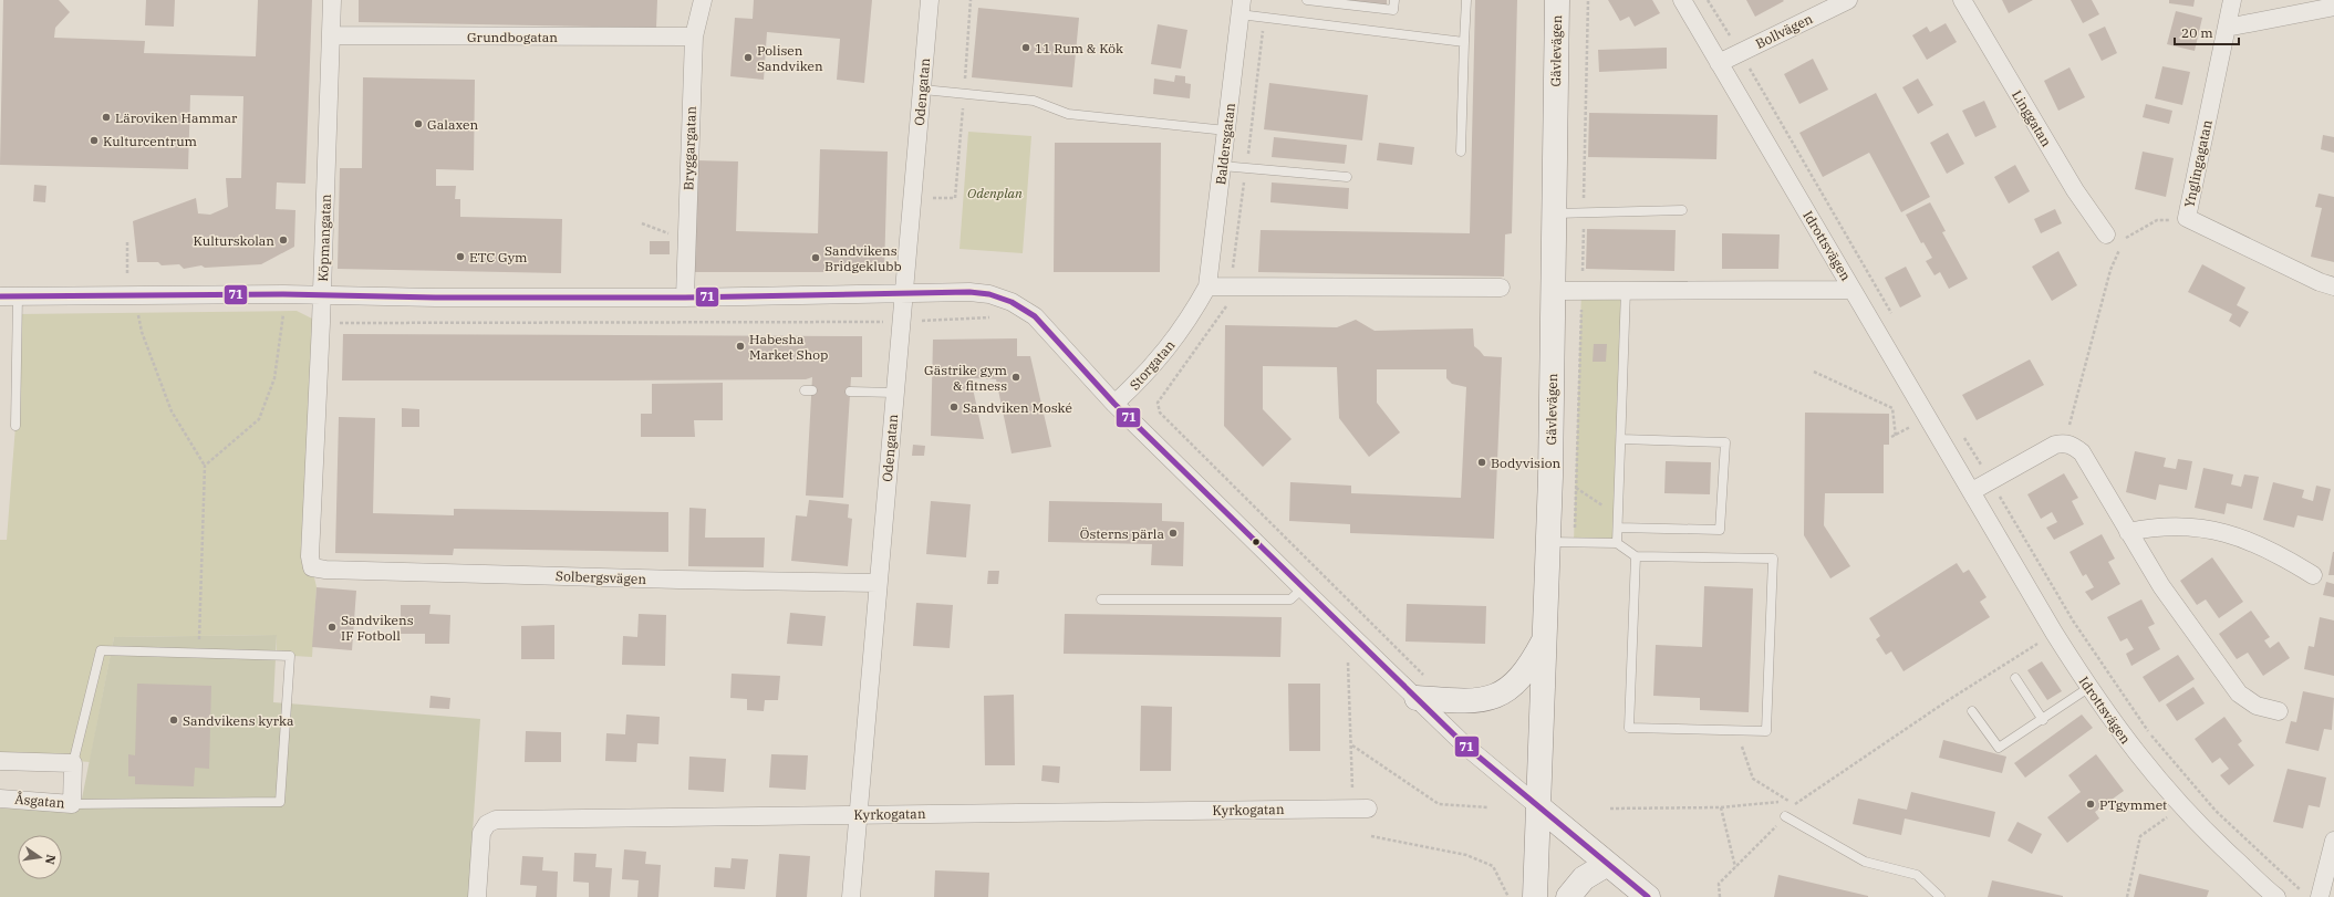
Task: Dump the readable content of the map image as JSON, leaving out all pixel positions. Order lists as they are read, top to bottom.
{
  "streets": {
    "main road": ["Gävlevägen"],
    "street": [
      "Bollvägen",
      "Grundbogatan",
      "Odengatan",
      "Linggatan",
      "Baldersgatan",
      "Bryggargatan",
      "Ynglingagatan",
      "Köpmangatan",
      "Idrottsvägen",
      "Storgatan",
      "Solbergsvägen",
      "Åsgatan",
      "Kyrkogatan"
    ]
  },
  "crossings": [
    ["Bollvägen", "Idrottsvägen"],
    ["Grundbogatan", "Bryggargatan"],
    ["Grundbogatan", "Köpmangatan"],
    ["Odengatan", "Solbergsvägen"],
    ["Odengatan", "Kyrkogatan"],
    ["Baldersgatan", "Storgatan"],
    ["Köpmangatan", "Solbergsvägen"]
  ],
  "parks": ["Odenplan"],
  "places": [
    "11 Rum & Kök",
    "Polisen Sandviken",
    "Läroviken Hammar",
    "Galaxen",
    "Kulturcentrum",
    "Kulturskolan",
    "ETC Gym",
    "Sandvikens Bridgeklubb",
    "Habesha Market Shop",
    "Gästrike gym & fitness",
    "Sandviken Moské",
    "Bodyvision",
    "Österns pärla",
    "Sandvikens IF Fotboll",
    "Sandvikens kyrka",
    "PTgymmet"
  ],
  "lines": ["transit line 71"],
  "scale_bar": "20 m",
  "north": "right"
}
